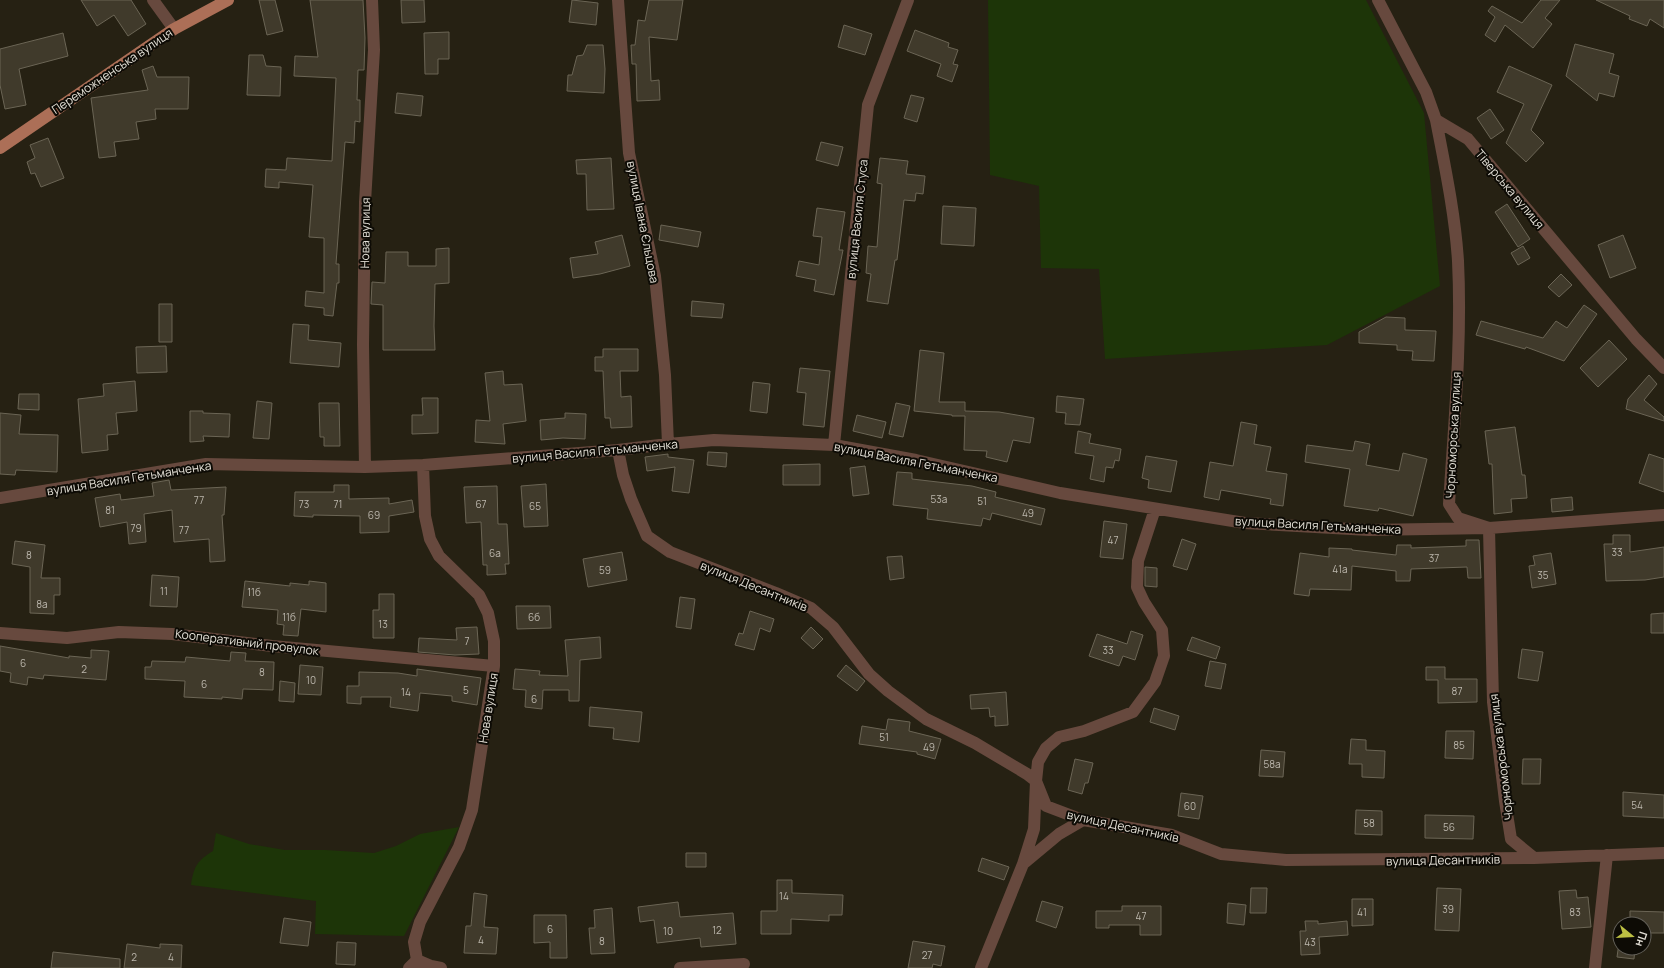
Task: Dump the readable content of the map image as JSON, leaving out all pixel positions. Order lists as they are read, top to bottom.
{
  "streets": {
    "main road": ["Переможненська вулиця"],
    "street": [
      "Тіверська вулиця",
      "вулиця Василя Стуса",
      "вулиця Івана Єльцова",
      "Нова вулиця",
      "Чорноморська вулиця",
      "вулиця Василя Гетьманченка",
      "вулиця Десантників",
      "Кооперативний провулок"
    ]
  },
  "crossings": [
    ["Тіверська вулиця", "Чорноморська вулиця"],
    ["вулиця Василя Стуса", "вулиця Василя Гетьманченка"],
    ["вулиця Івана Єльцова", "вулиця Василя Гетьманченка"],
    ["Нова вулиця", "вулиця Василя Гетьманченка"],
    ["Нова вулиця", "Кооперативний провулок"],
    ["Чорноморська вулиця", "вулиця Василя Гетьманченка"],
    ["Чорноморська вулиця", "вулиця Десантників"],
    ["вулиця Василя Гетьманченка", "вулиця Десантників"]
  ],
  "house_numbers": [
    "53а",
    "77",
    "51",
    "73",
    "71",
    "67",
    "65",
    "81",
    "49",
    "69",
    "79",
    "77",
    "47",
    "33",
    "6а",
    "8",
    "37",
    "41а",
    "59",
    "35",
    "11",
    "11б",
    "8а",
    "11б",
    "6б",
    "13",
    "7",
    "33",
    "6",
    "2",
    "8",
    "10",
    "6",
    "5",
    "87",
    "14",
    "6",
    "51",
    "85",
    "49",
    "58а",
    "54",
    "60",
    "58",
    "56",
    "14",
    "39",
    "41",
    "83",
    "47",
    "6",
    "12",
    "10",
    "4",
    "8",
    "43",
    "27",
    "2",
    "4"
  ],
  "north": "right"
}
